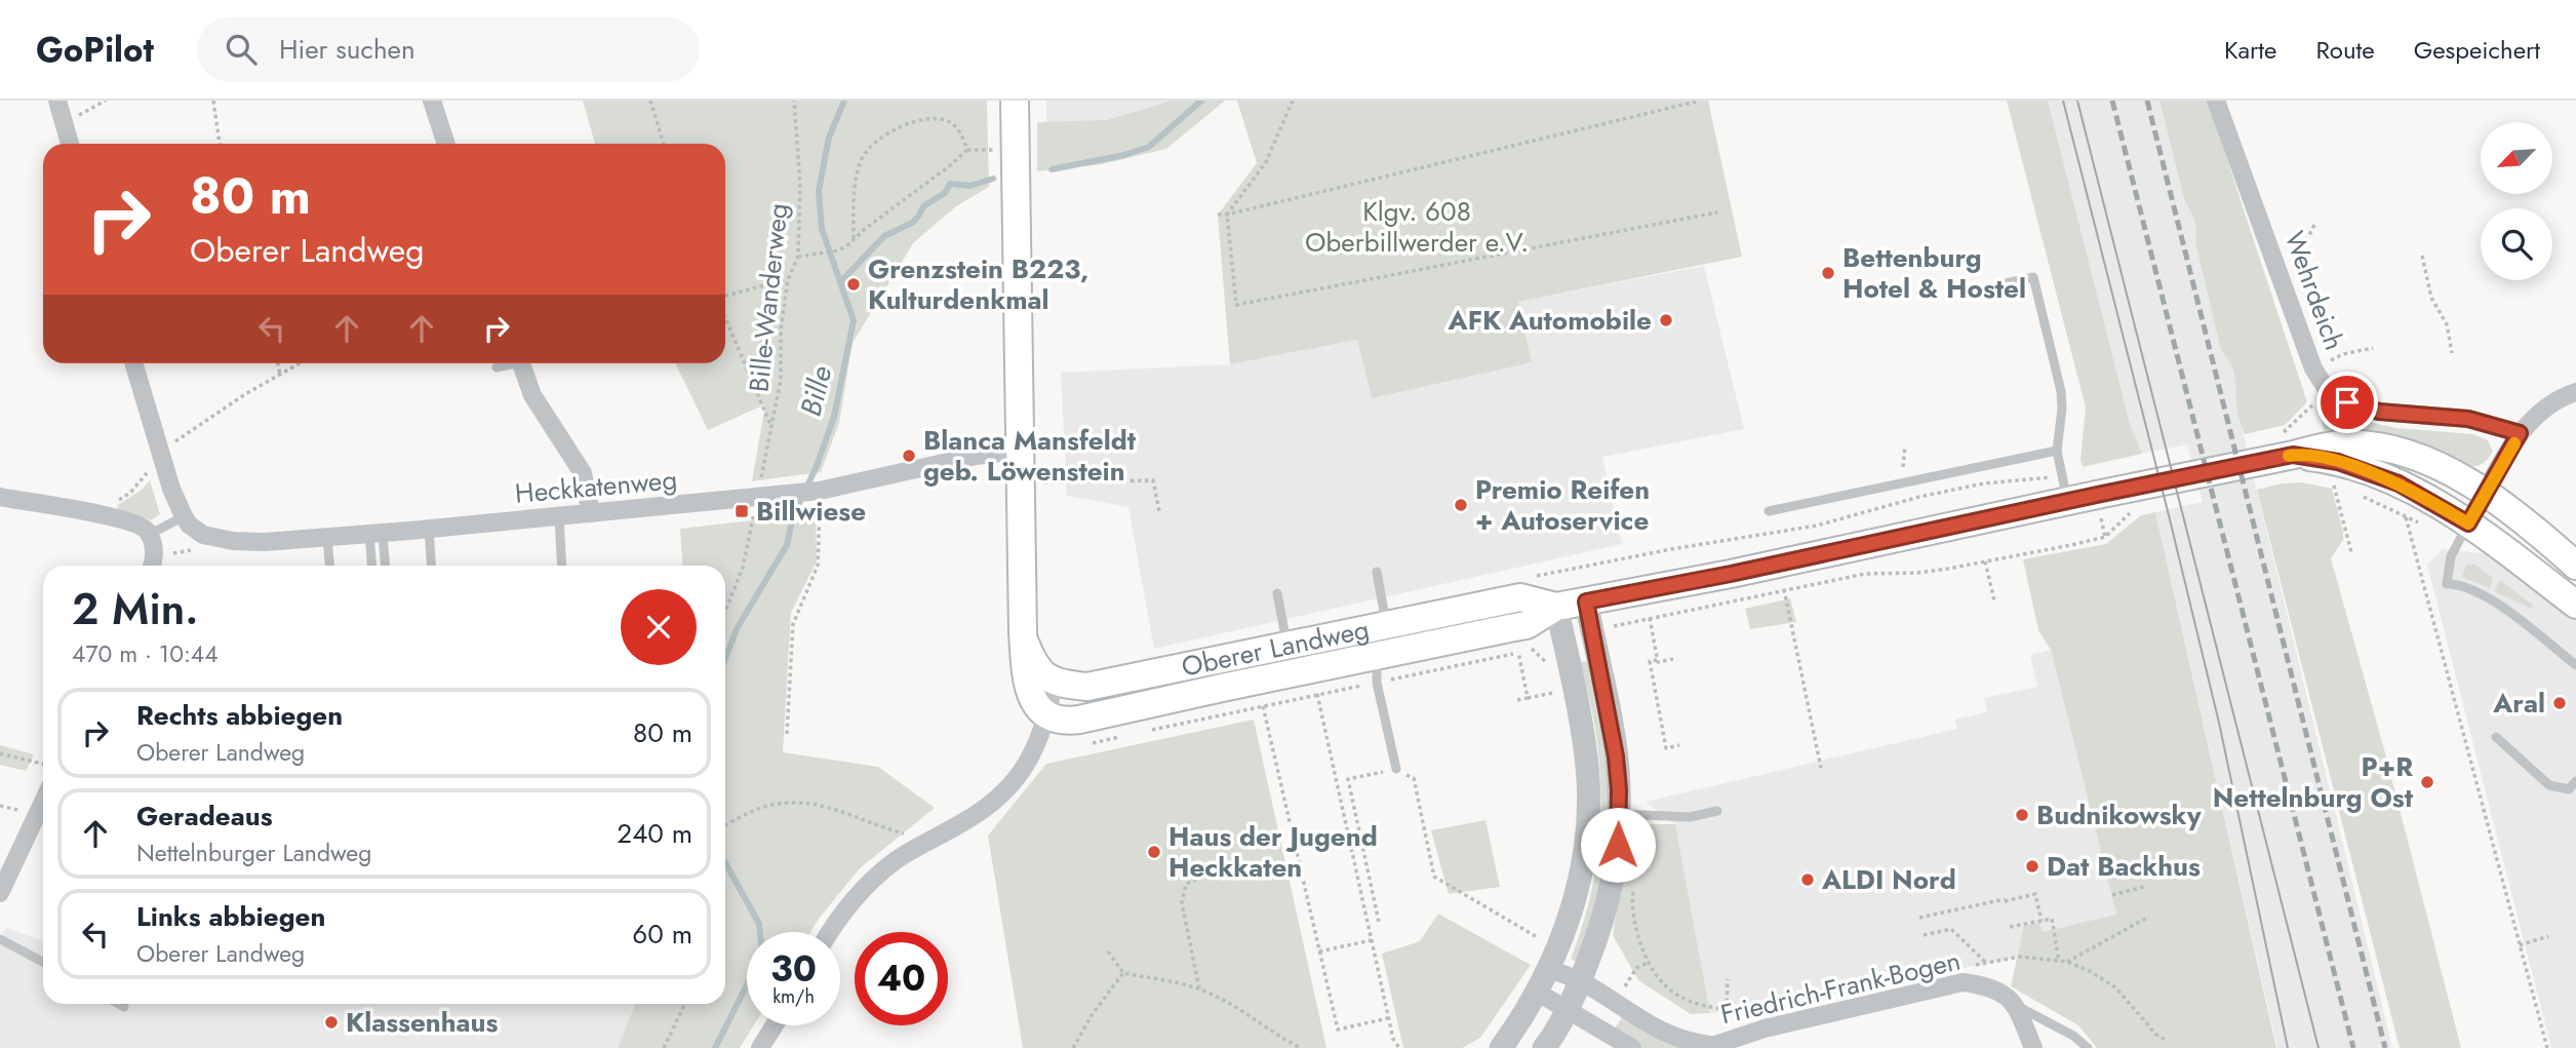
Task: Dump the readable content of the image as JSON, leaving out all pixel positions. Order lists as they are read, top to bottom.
{
  "streets": {
    "main road": ["Oberer Landweg"],
    "street": ["Wehrdeich", "Heckkatenweg", "Friedrich-Frank-Bogen"],
    "path": ["Bille-Wanderweg"]
  },
  "crossings": [
    ["Bille-Wanderweg", "Heckkatenweg"]
  ],
  "water": ["Bille"],
  "parks": ["Klgv. 608 Oberbillwerder e.V."],
  "places": {
    "other": [
      "Bettenburg Hotel & Hostel",
      "Grenzstein B223, Kulturdenkmal",
      "AFK Automobile",
      "Blanca Mansfeldt geb. Löwenstein",
      "Premio Reifen + Autoservice",
      "Aral",
      "P+R Nettelnburg Ost",
      "Budnikowsky",
      "Haus der Jugend Heckkaten",
      "Dat Backhus",
      "ALDI Nord",
      "Klassenhaus"
    ],
    "transit": ["Billwiese"]
  },
  "north": "bottom left",
  "page": {
    "header": "GoPilot",
    "search": "Hier suchen",
    "nav": ["Karte", "Route", "Gespeichert"],
    "turn": ["80 m", "Oberer Landweg"],
    "heading": ["2 Min.", "470 m · 10:44"],
    "list": [
      {
        "name": "Rechts abbiegen",
        "note": "Oberer Landweg",
        "value": "80 m"
      },
      {
        "name": "Geradeaus",
        "note": "Nettelnburger Landweg",
        "value": "240 m"
      },
      {
        "name": "Links abbiegen",
        "note": "Oberer Landweg",
        "value": "60 m"
      }
    ],
    "speed": "30 km/h",
    "limit": "40"
  }
}
